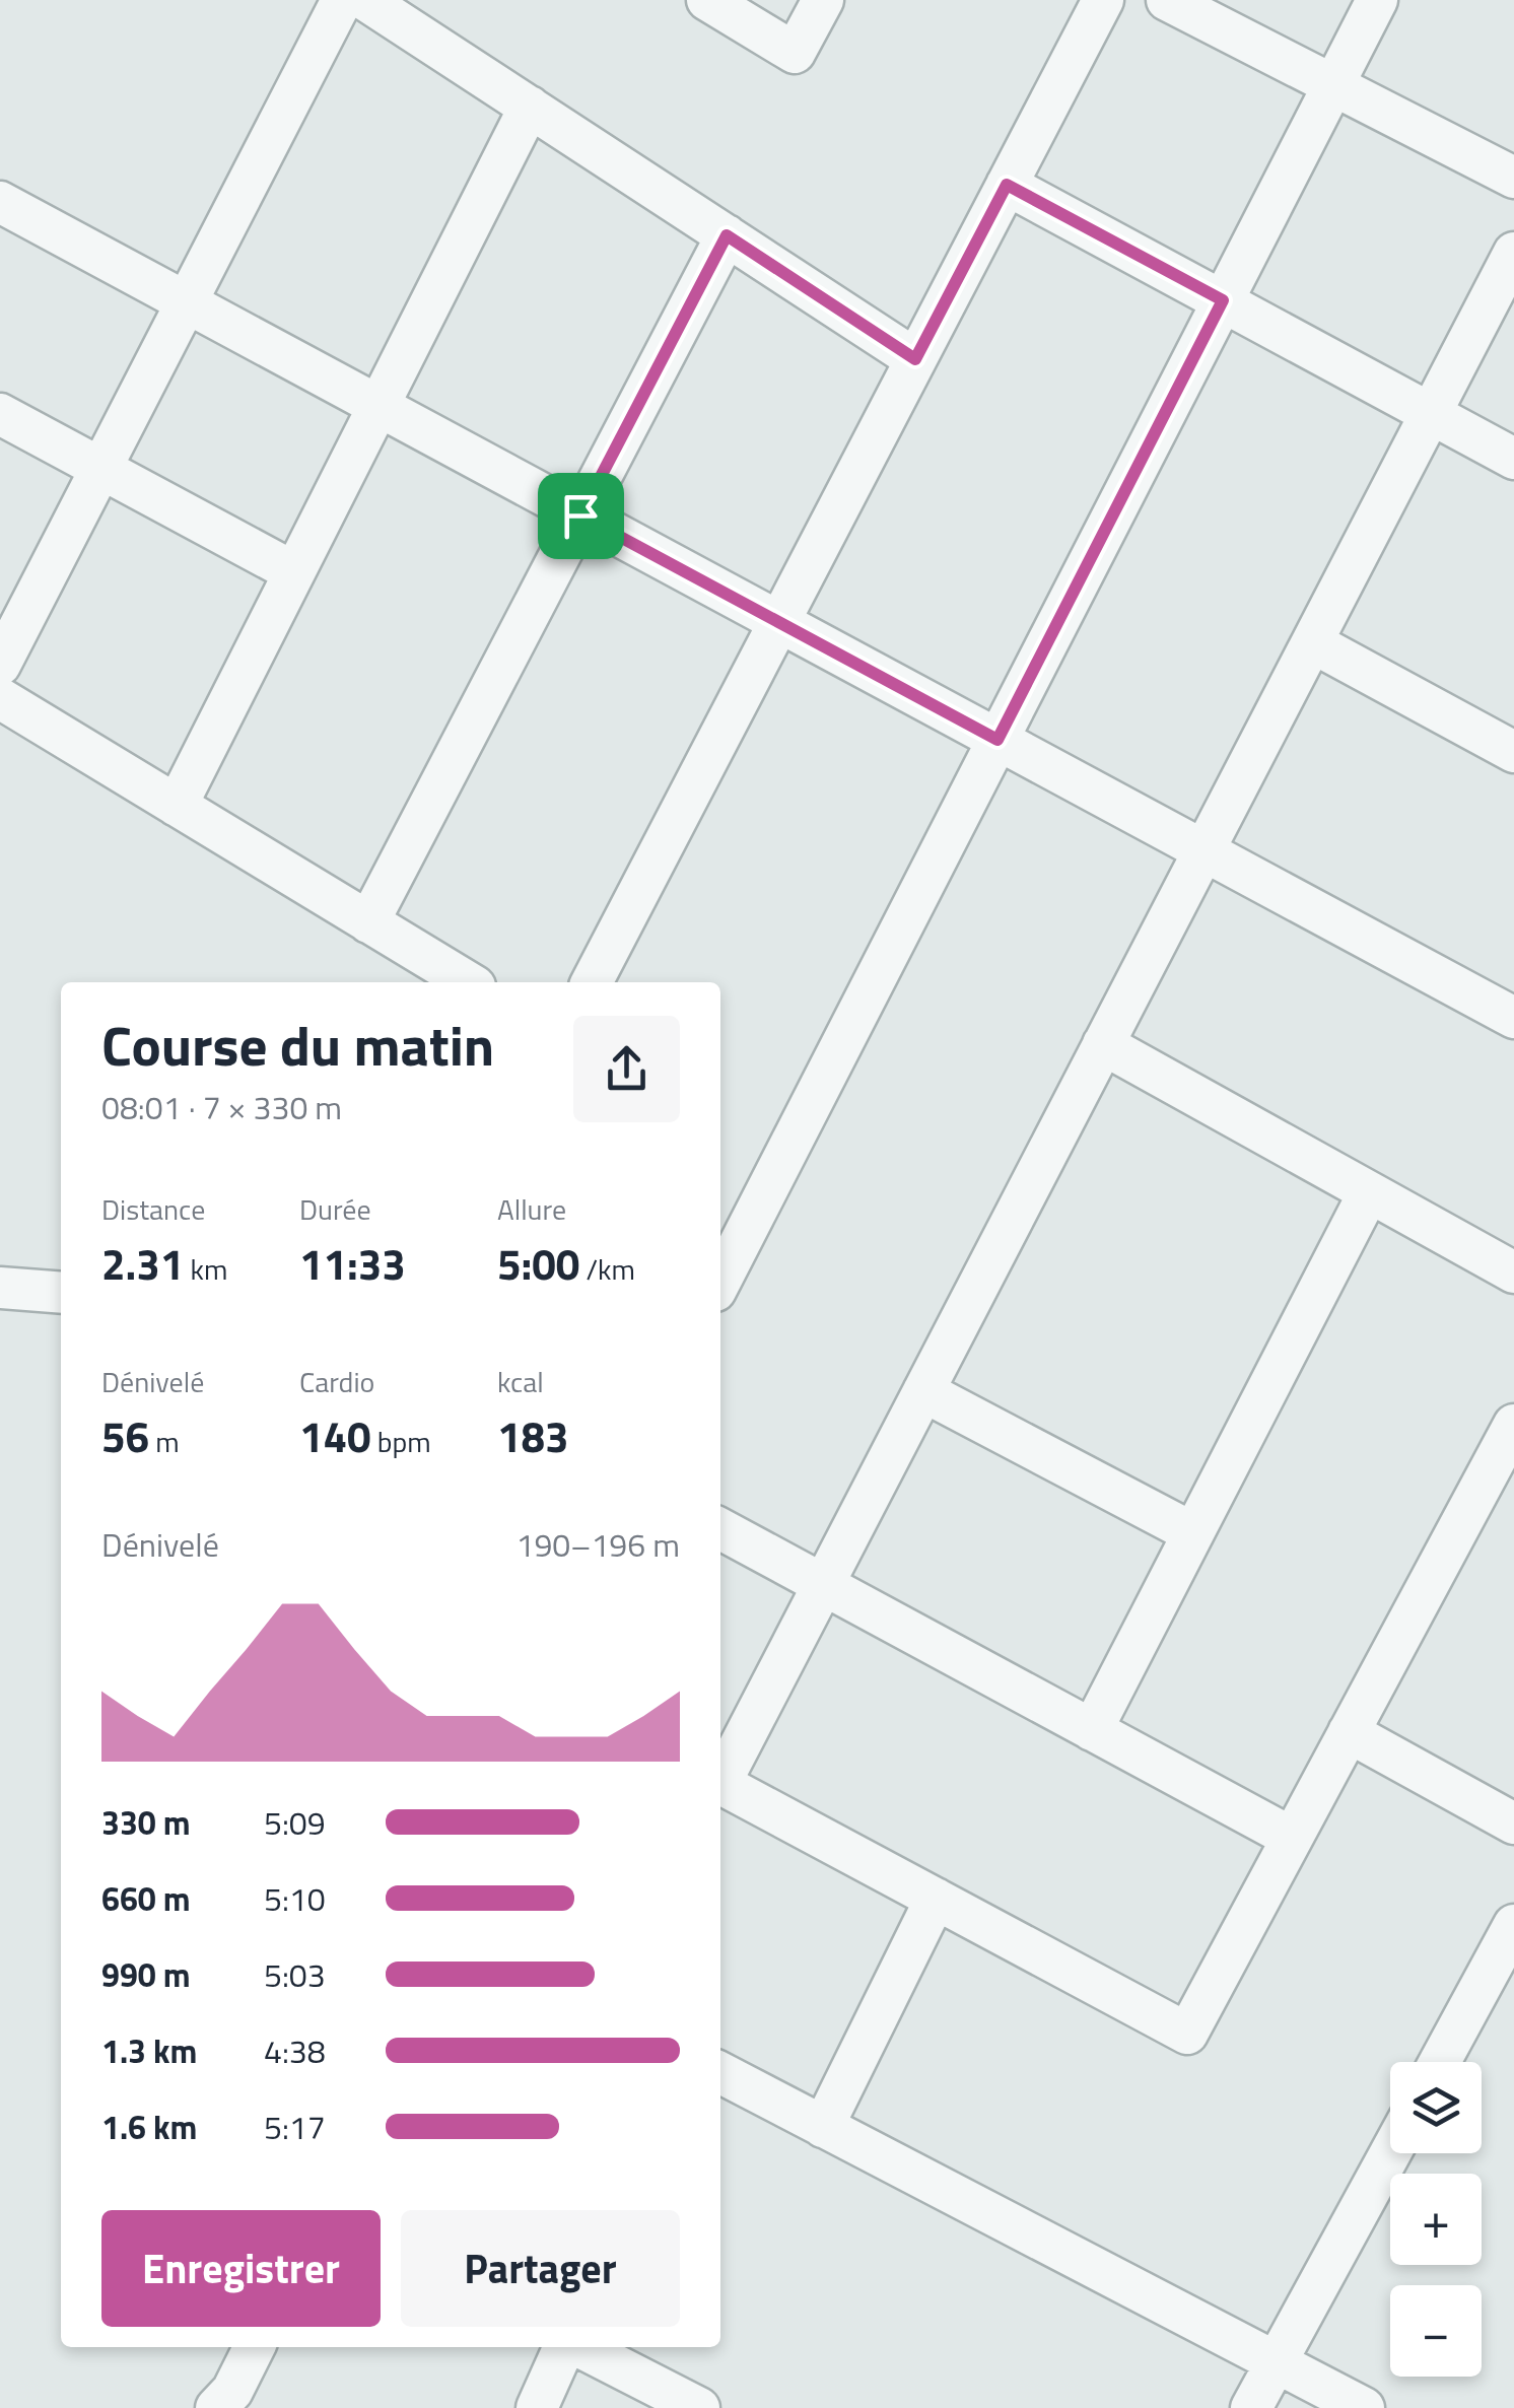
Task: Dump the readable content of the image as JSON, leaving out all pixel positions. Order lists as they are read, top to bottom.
{
  "page": {
    "heading": ["Course du matin", "08:01 · 7 × 330 m"],
    "stats": [
      ["Distance", "2.31 km"],
      ["Durée", "11:33"],
      ["Allure", "5:00 /km"],
      ["Dénivelé", "56 m"],
      ["Cardio", "140 bpm"],
      ["kcal", "183"]
    ],
    "chart": ["Dénivelé", "190–196 m"],
    "list": [
      {
        "name": "330 m",
        "note": "5:09"
      },
      {
        "name": "660 m",
        "note": "5:10"
      },
      {
        "name": "990 m",
        "note": "5:03"
      },
      {
        "name": "1.3 km",
        "note": "4:38"
      },
      {
        "name": "1.6 km",
        "note": "5:17"
      }
    ],
    "map_buttons": ["+", "−"],
    "buttons": ["Enregistrer", "Partager"]
  }
}
